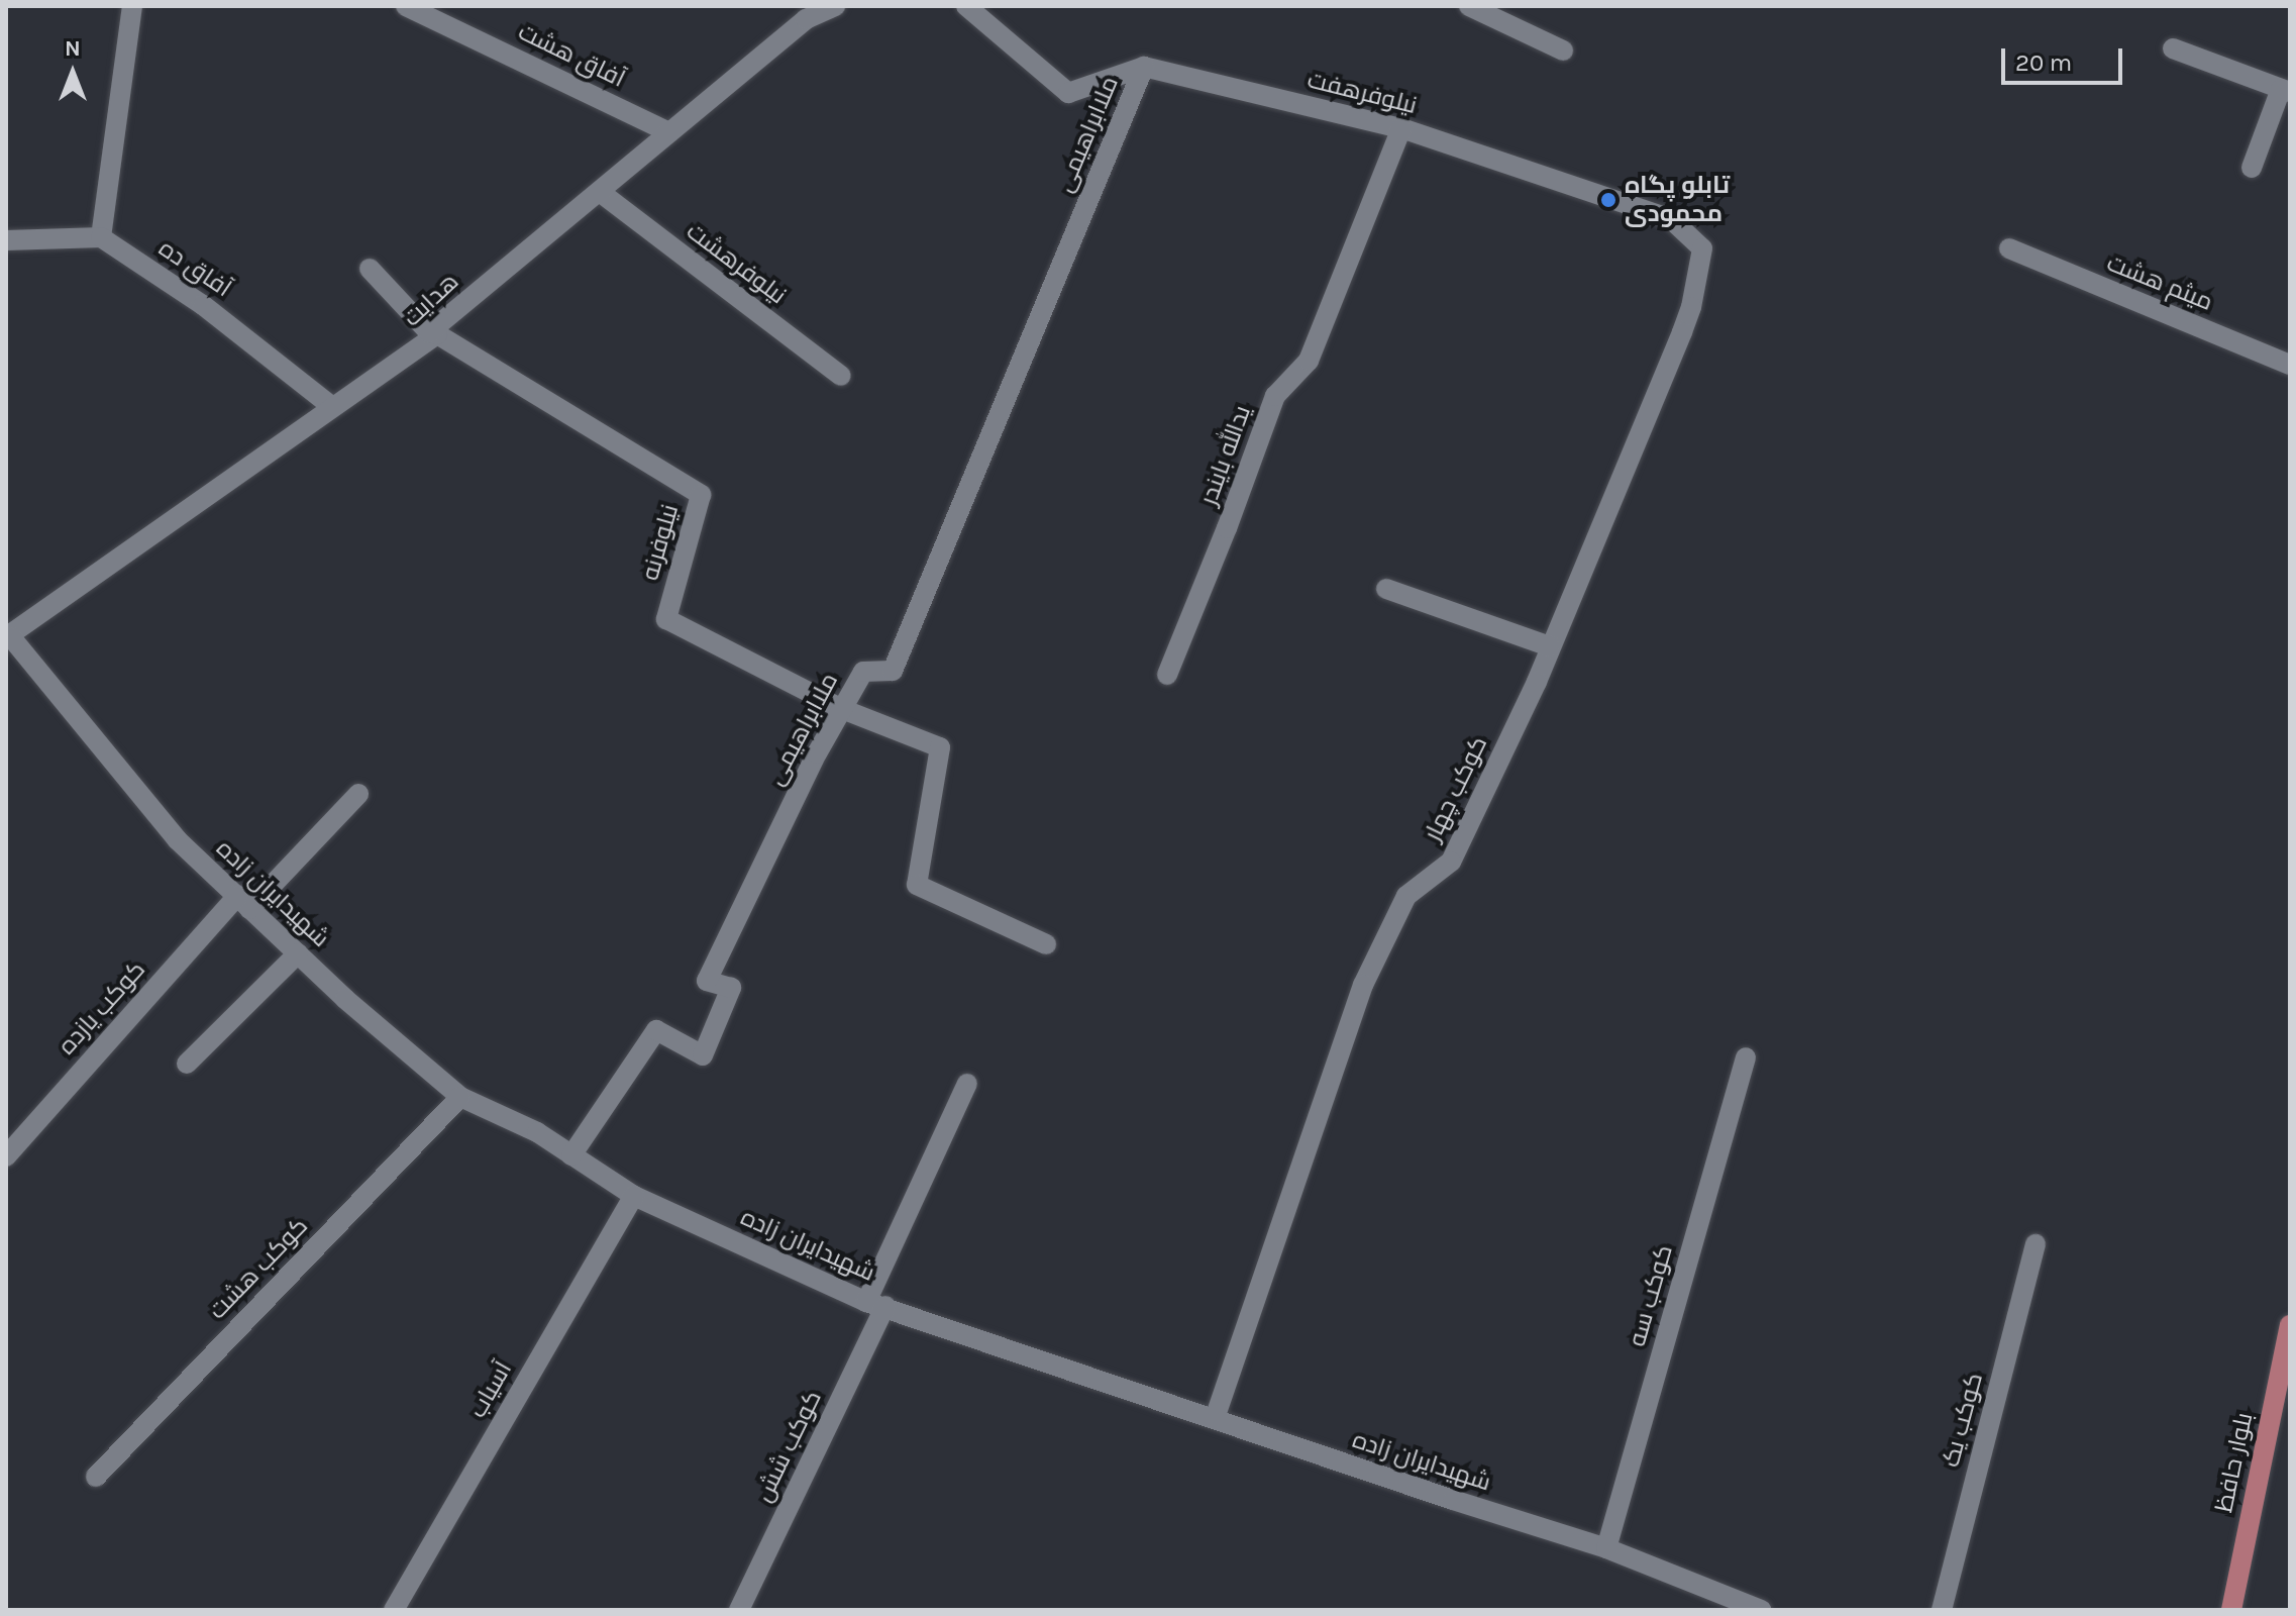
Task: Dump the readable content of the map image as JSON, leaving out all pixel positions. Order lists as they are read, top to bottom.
{
  "streets": {
    "main road": ["بلوار حافظ"],
    "street": [
      "آفاق هشت",
      "نیلوفرهفت",
      "ملاابراهیمی",
      "نیلوفرهشت",
      "آفاق ده",
      "میثم هشت",
      "هدایت",
      "یدالله بایندر",
      "نیلوفرنه",
      "کوکب چهار",
      "شهیدایران زاده",
      "کوکب یازده",
      "کوکب هشت",
      "کوکب سه",
      "آسیاب",
      "کوکب یک",
      "کوکب شش"
    ]
  },
  "crossings": [
    ["آفاق هشت", "هدایت"],
    ["نیلوفرهفت", "ملاابراهیمی"],
    ["نیلوفرهفت", "یدالله بایندر"],
    ["نیلوفرهفت", "کوکب چهار"],
    ["ملاابراهیمی", "نیلوفرنه"],
    ["ملاابراهیمی", "شهیدایران زاده"],
    ["نیلوفرهشت", "هدایت"],
    ["آفاق ده", "هدایت"],
    ["هدایت", "نیلوفرنه"],
    ["هدایت", "شهیدایران زاده"],
    ["کوکب چهار", "شهیدایران زاده"],
    ["شهیدایران زاده", "کوکب یازده"],
    ["شهیدایران زاده", "کوکب هشت"],
    ["شهیدایران زاده", "کوکب سه"],
    ["شهیدایران زاده", "آسیاب"],
    ["شهیدایران زاده", "کوکب شش"]
  ],
  "places": ["تابلو پگاه محمودی"],
  "scale_bar": "20 m",
  "north": "top"
}
